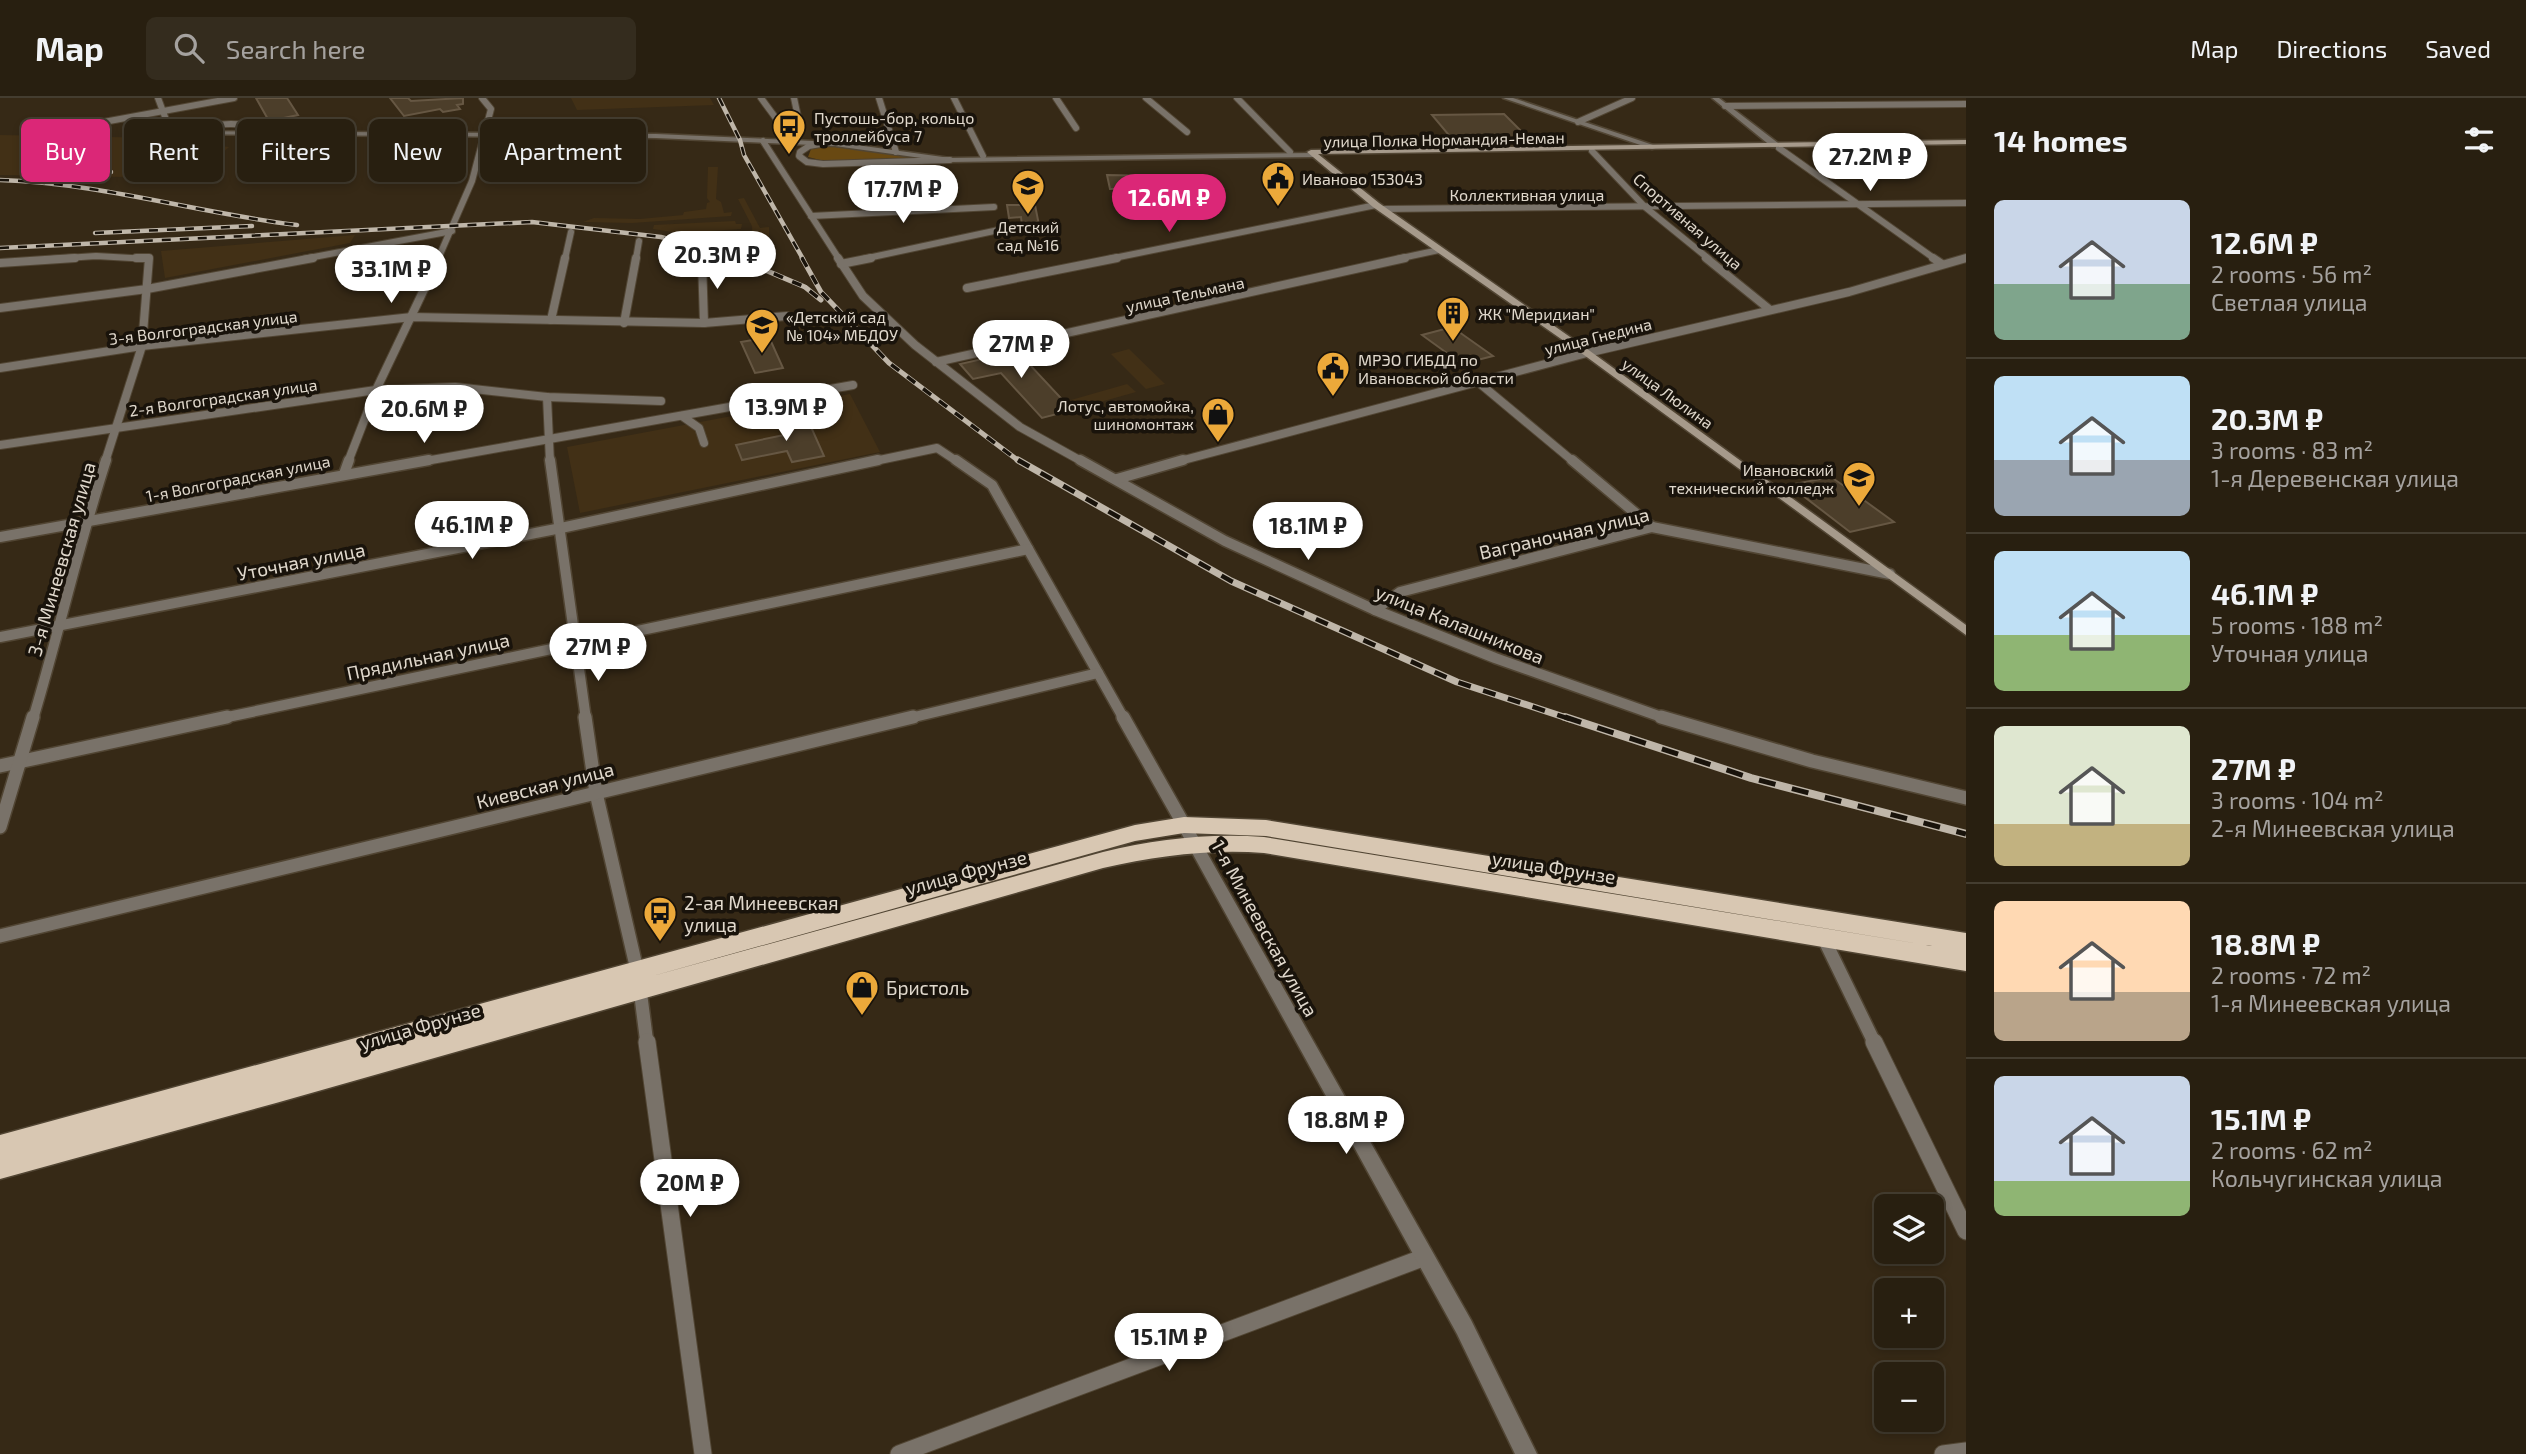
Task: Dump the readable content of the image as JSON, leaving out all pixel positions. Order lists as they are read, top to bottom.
{
  "streets": {
    "highway": ["улица Фрунзе"],
    "main road": ["улица Полка Нормандия-Неман", "улица Люлина"],
    "street": [
      "Коллективная улица",
      "Спортивная улица",
      "улица Тельмана",
      "3-я Волгоградская улица",
      "улица Гнедина",
      "2-я Волгоградская улица",
      "1-я Волгоградская улица",
      "Ваграночная улица",
      "3-я Минеевская улица",
      "Уточная улица",
      "улица Калашникова",
      "Прядильная улица",
      "Киевская улица",
      "1-я Минеевская улица"
    ]
  },
  "crossings": [
    ["улица Полка Нормандия-Неман", "Спортивная улица"],
    ["улица Полка Нормандия-Неман", "улица Люлина"],
    ["улица Полка Нормандия-Неман", "улица Калашникова"],
    ["Коллективная улица", "Спортивная улица"],
    ["Коллективная улица", "улица Люлина"],
    ["Спортивная улица", "улица Гнедина"],
    ["улица Тельмана", "улица Люлина"],
    ["улица Тельмана", "улица Калашникова"],
    ["3-я Волгоградская улица", "3-я Минеевская улица"],
    ["улица Гнедина", "улица Люлина"],
    ["улица Гнедина", "улица Калашникова"],
    ["улица Люлина", "Ваграночная улица"],
    ["2-я Волгоградская улица", "3-я Минеевская улица"],
    ["1-я Волгоградская улица", "3-я Минеевская улица"],
    ["Ваграночная улица", "улица Калашникова"],
    ["3-я Минеевская улица", "Уточная улица"],
    ["3-я Минеевская улица", "Прядильная улица"],
    ["Уточная улица", "1-я Минеевская улица"],
    ["Прядильная улица", "1-я Минеевская улица"],
    ["Киевская улица", "1-я Минеевская улица"],
    ["улица Фрунзе", "1-я Минеевская улица"]
  ],
  "places": {
    "bus stop": ["Пустошь-бор, кольцо троллейбуса 7", "2-ая Минеевская улица"],
    "public building": ["Иваново 153043", "МРЭО ГИБДД по Ивановской области"],
    "school or university": ["Детский сад №16", "«Детский сад № 104» МБДОУ", "Ивановский технический колледж"],
    "building": ["ЖК \"Меридиан\""],
    "shop": ["Лотус, автомойка, шиномонтаж", "Бристоль"]
  },
  "page": {
    "header": "Map",
    "search": "Search here",
    "nav": ["Map", "Directions", "Saved"],
    "heading": "14 homes",
    "chip": [
      "Buy",
      "Rent",
      "Filters",
      "New",
      "Apartment"
    ],
    "price": [
      "27.2M ₽",
      "17.7M ₽",
      "12.6M ₽",
      "20.3M ₽",
      "33.1M ₽",
      "27M ₽",
      "13.9M ₽",
      "20.6M ₽",
      "46.1M ₽",
      "18.1M ₽",
      "27M ₽",
      "18.8M ₽",
      "20M ₽",
      "15.1M ₽"
    ],
    "list": [
      {
        "name": "12.6M ₽",
        "note": "2 rooms · 56 m² · Светлая улица"
      },
      {
        "name": "20.3M ₽",
        "note": "3 rooms · 83 m² · 1-я Деревенская улица"
      },
      {
        "name": "46.1M ₽",
        "note": "5 rooms · 188 m² · Уточная улица"
      },
      {
        "name": "27M ₽",
        "note": "3 rooms · 104 m² · 2-я Минеевская улица"
      },
      {
        "name": "18.8M ₽",
        "note": "2 rooms · 72 m² · 1-я Минеевская улица"
      },
      {
        "name": "15.1M ₽",
        "note": "2 rooms · 62 m² · Кольчугинская улица"
      }
    ],
    "map_buttons": ["+", "−"]
  }
}
